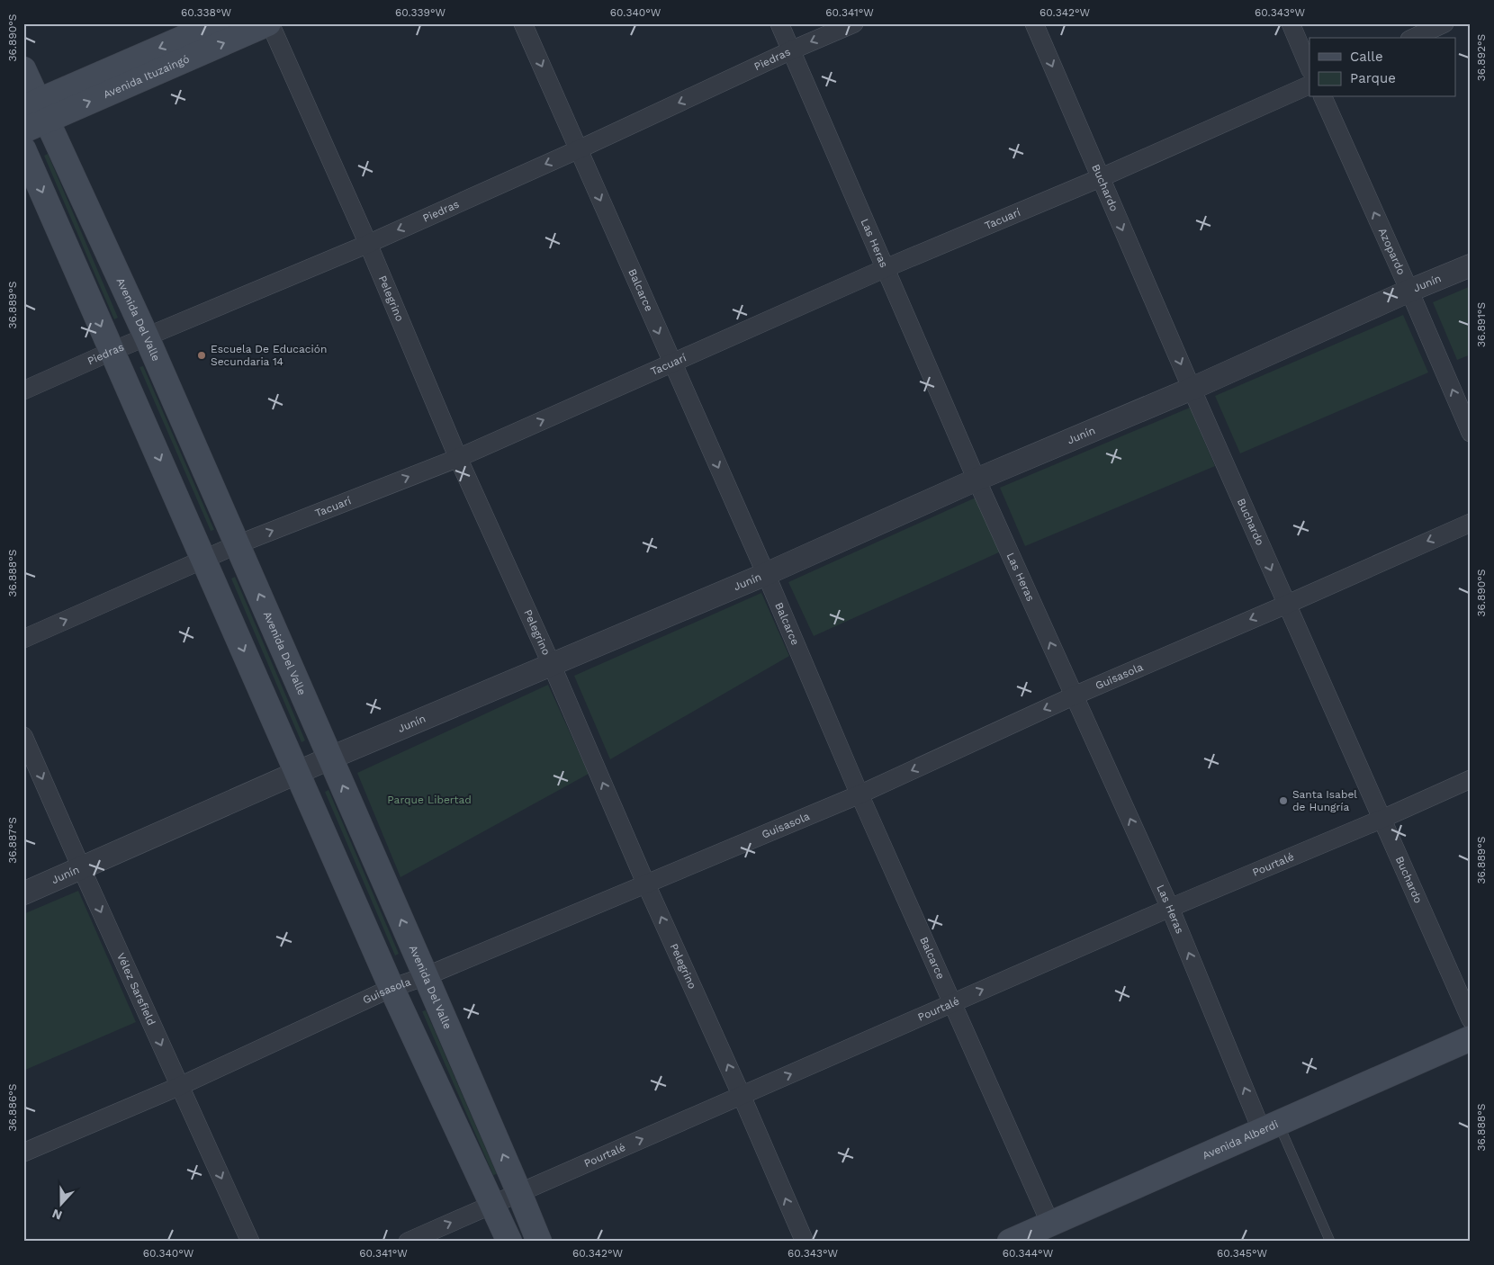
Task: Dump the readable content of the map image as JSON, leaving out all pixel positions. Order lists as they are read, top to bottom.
{
  "streets": {
    "main road": ["Avenida Ituzaingó", "Avenida Del Valle", "Avenida Alberdi"],
    "street": [
      "Piedras",
      "Buchardo",
      "Tacuarí",
      "Las Heras",
      "Azopardo",
      "Junín",
      "Balcarce",
      "Pelegrino",
      "Guisasola",
      "Pourtalé",
      "Vélez Sarsfield"
    ]
  },
  "crossings": [
    ["Piedras", "Las Heras"],
    ["Piedras", "Balcarce"],
    ["Piedras", "Pelegrino"],
    ["Piedras", "Avenida Del Valle"],
    ["Avenida Ituzaingó", "Pelegrino"],
    ["Avenida Ituzaingó", "Avenida Del Valle"],
    ["Buchardo", "Tacuarí"],
    ["Buchardo", "Junín"],
    ["Buchardo", "Guisasola"],
    ["Buchardo", "Pourtalé"],
    ["Tacuarí", "Las Heras"],
    ["Tacuarí", "Balcarce"],
    ["Tacuarí", "Pelegrino"],
    ["Tacuarí", "Avenida Del Valle"],
    ["Las Heras", "Junín"],
    ["Las Heras", "Guisasola"],
    ["Las Heras", "Pourtalé"],
    ["Las Heras", "Avenida Alberdi"],
    ["Azopardo", "Junín"],
    ["Junín", "Balcarce"],
    ["Junín", "Pelegrino"],
    ["Junín", "Avenida Del Valle"],
    ["Junín", "Vélez Sarsfield"],
    ["Balcarce", "Guisasola"],
    ["Balcarce", "Pourtalé"],
    ["Balcarce", "Avenida Alberdi"],
    ["Pelegrino", "Guisasola"],
    ["Pelegrino", "Pourtalé"],
    ["Avenida Del Valle", "Guisasola"],
    ["Avenida Del Valle", "Pourtalé"],
    ["Guisasola", "Vélez Sarsfield"]
  ],
  "one_way": [
    "Piedras",
    "Buchardo",
    "Tacuarí",
    "Las Heras",
    "Azopardo",
    "Balcarce",
    "Pelegrino",
    "Guisasola",
    "Pourtalé",
    "Vélez Sarsfield"
  ],
  "parks": ["Parque Libertad"],
  "places": ["Escuela De Educación Secundaria 14", "Santa Isabel de Hungría"],
  "legend": ["Calle", "Parque"],
  "north": "bottom",
  "coordinates": [
    "60.338°W",
    "60.339°W",
    "60.340°W",
    "60.341°W",
    "60.342°W",
    "60.343°W",
    "36.890°S",
    "36.892°S",
    "36.889°S",
    "36.891°S",
    "36.888°S",
    "36.887°S",
    "36.886°S",
    "60.344°W",
    "60.345°W"
  ]
}
